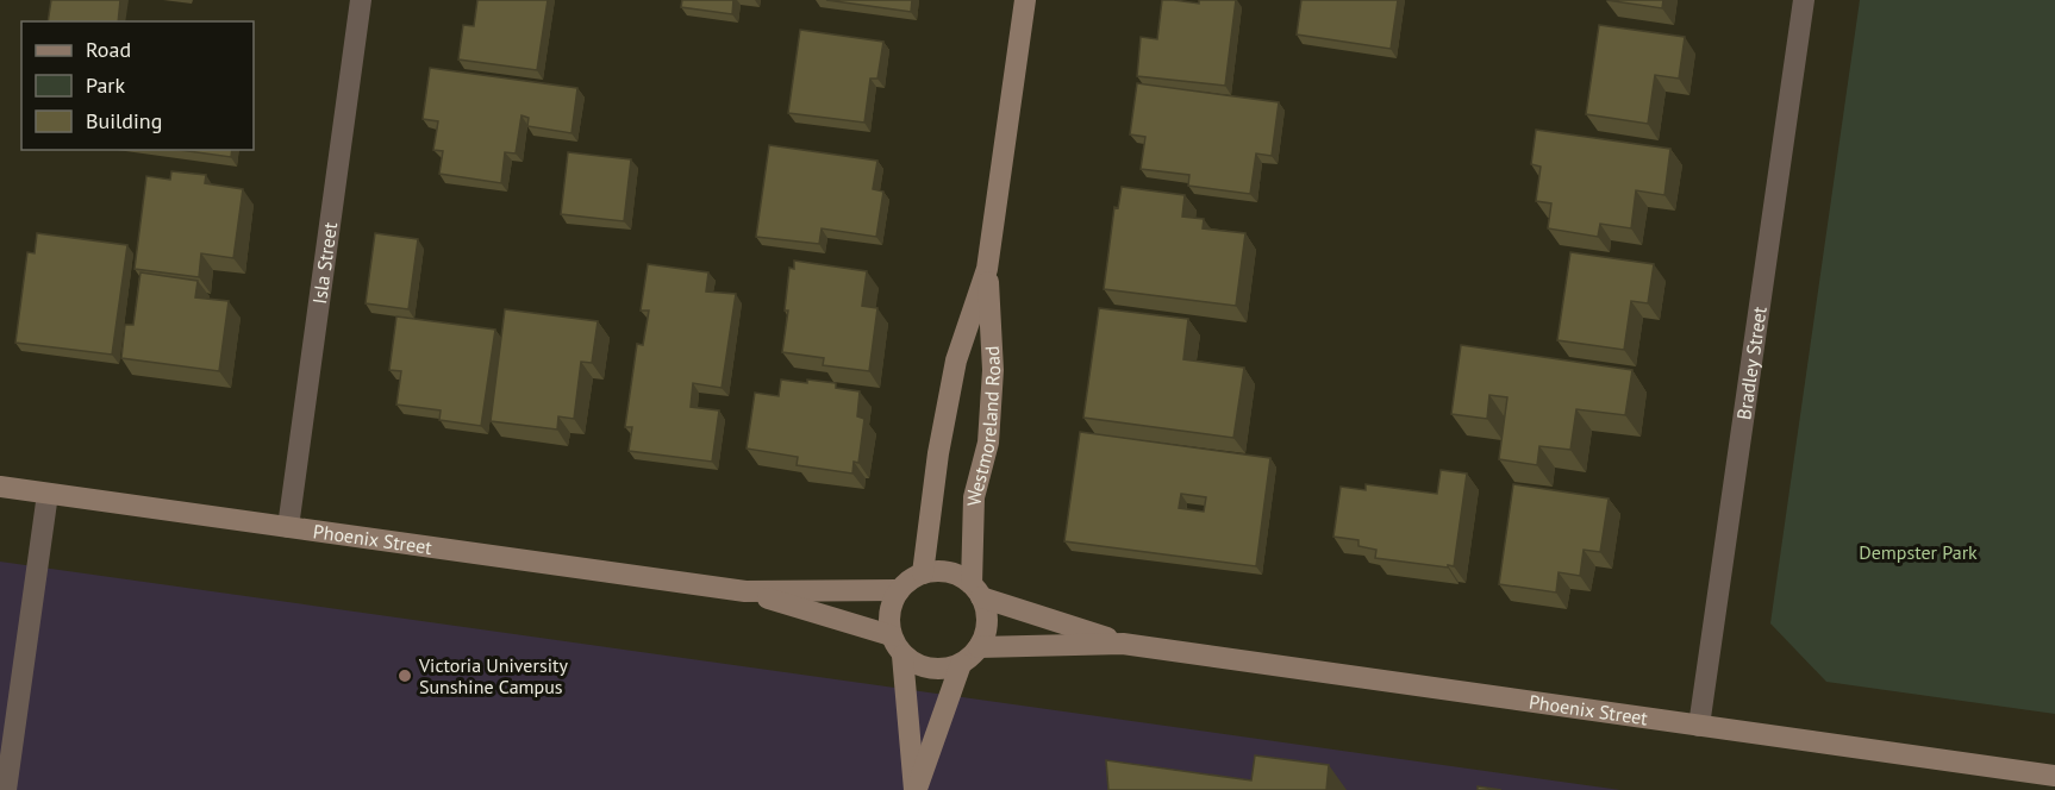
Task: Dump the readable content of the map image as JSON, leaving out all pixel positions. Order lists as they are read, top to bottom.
{
  "streets": {
    "street": [
      "Isla Street",
      "Bradley Street",
      "Westmoreland Road",
      "Phoenix Street"
    ]
  },
  "crossings": [
    ["Isla Street", "Phoenix Street"],
    ["Bradley Street", "Phoenix Street"],
    ["Westmoreland Road", "Phoenix Street"]
  ],
  "parks": ["Dempster Park"],
  "places": ["Victoria University Sunshine Campus"],
  "legend": ["Road", "Park", "Building"]
}
